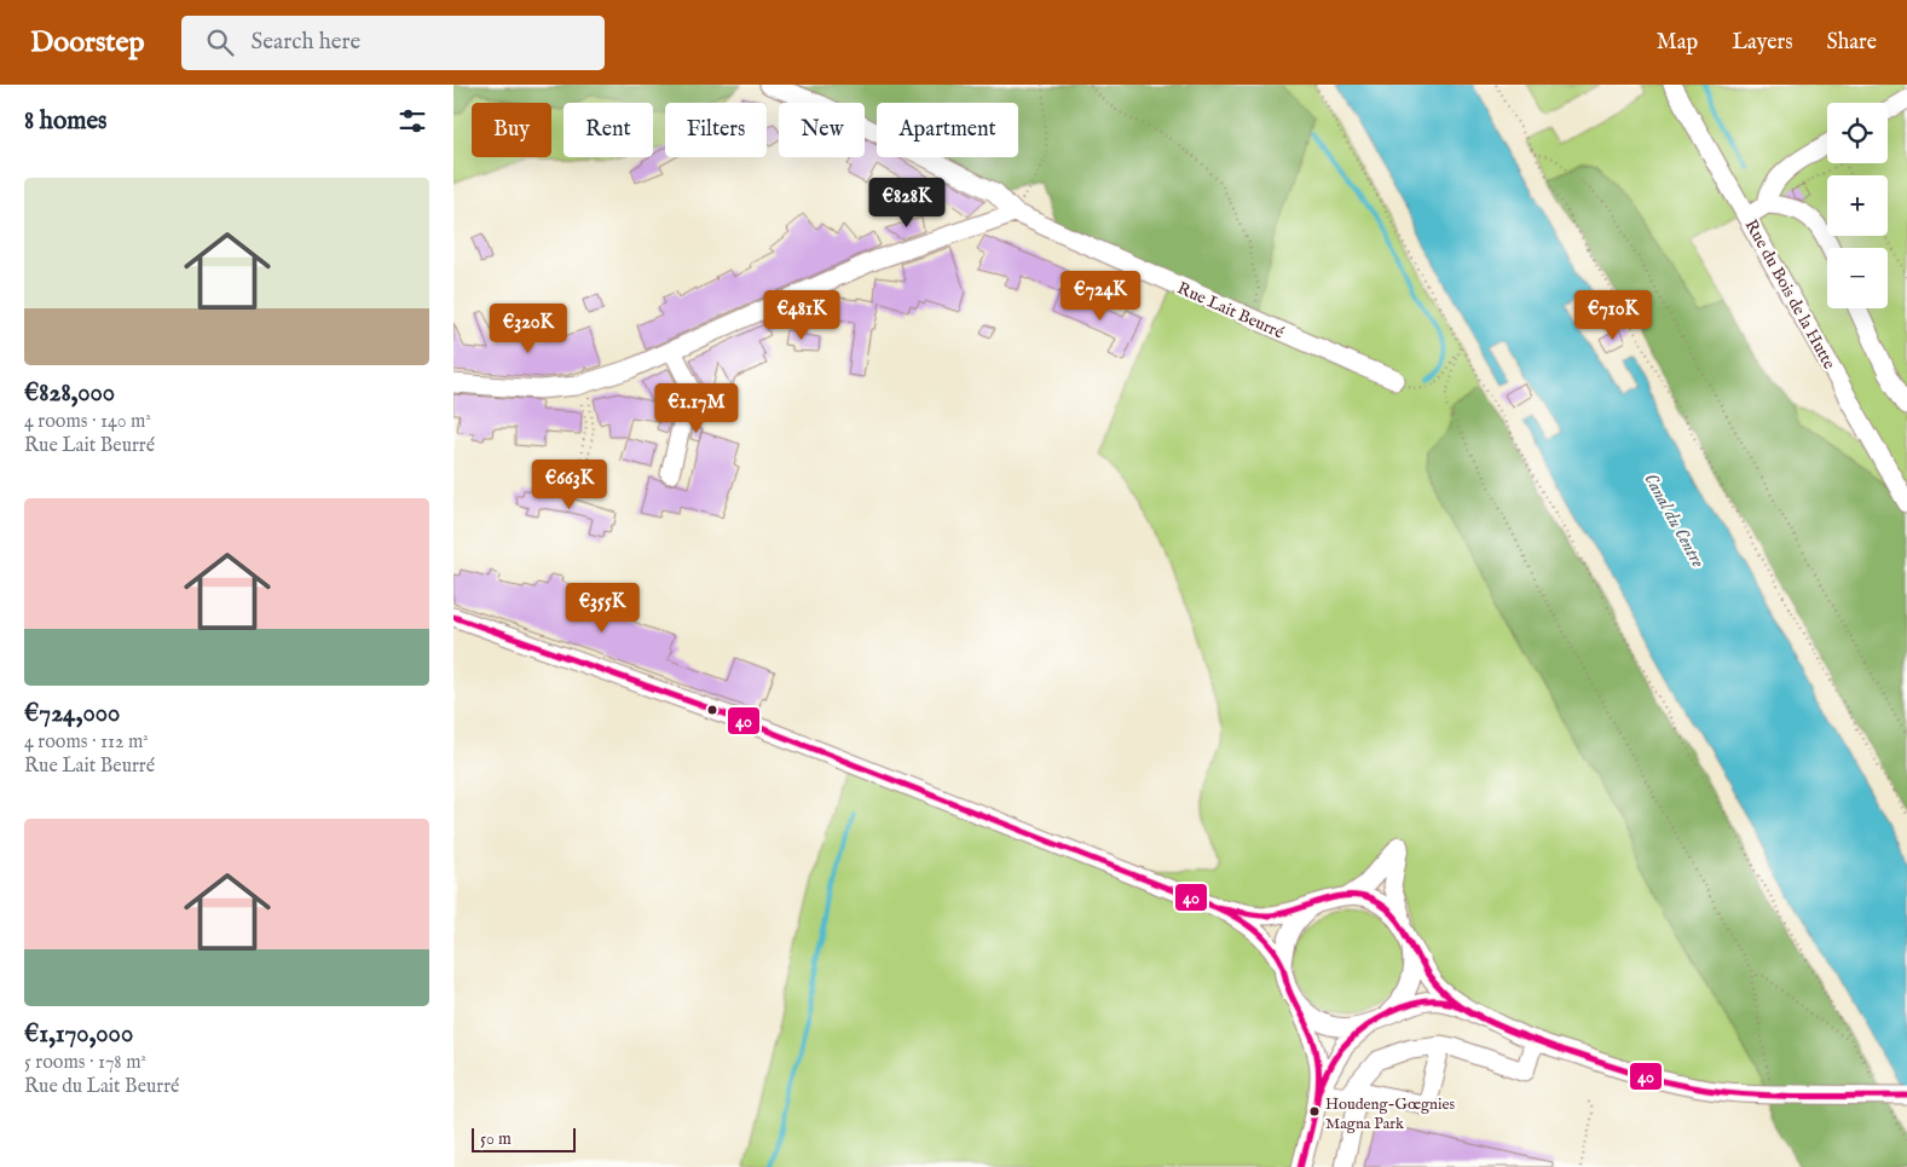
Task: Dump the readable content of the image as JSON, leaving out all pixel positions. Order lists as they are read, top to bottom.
{
  "streets": {
    "street": ["Rue du Bois de la Hutte", "Rue Lait Beurré"]
  },
  "water": ["Canal du Centre"],
  "places": ["Houdeng-Gœgnies Magna Park"],
  "lines": ["transit line 40"],
  "scale_bar": "50 m",
  "page": {
    "header": "Doorstep",
    "search": "Search here",
    "nav": ["Map", "Layers", "Share"],
    "heading": "8 homes",
    "map_buttons": ["+", "−"],
    "chip": [
      "Buy",
      "Rent",
      "Filters",
      "New",
      "Apartment"
    ],
    "list": [
      {
        "name": "€828,000",
        "note": "4 rooms · 140 m² · Rue Lait Beurré"
      },
      {
        "name": "€724,000",
        "note": "4 rooms · 112 m² · Rue Lait Beurré"
      },
      {
        "name": "€1,170,000",
        "note": "5 rooms · 178 m² · Rue du Lait Beurré"
      }
    ],
    "price": [
      "€828K",
      "€724K",
      "€481K",
      "€710K",
      "€320K",
      "€1.17M",
      "€663K",
      "€355K"
    ],
    "scale": "50 m"
  }
}
